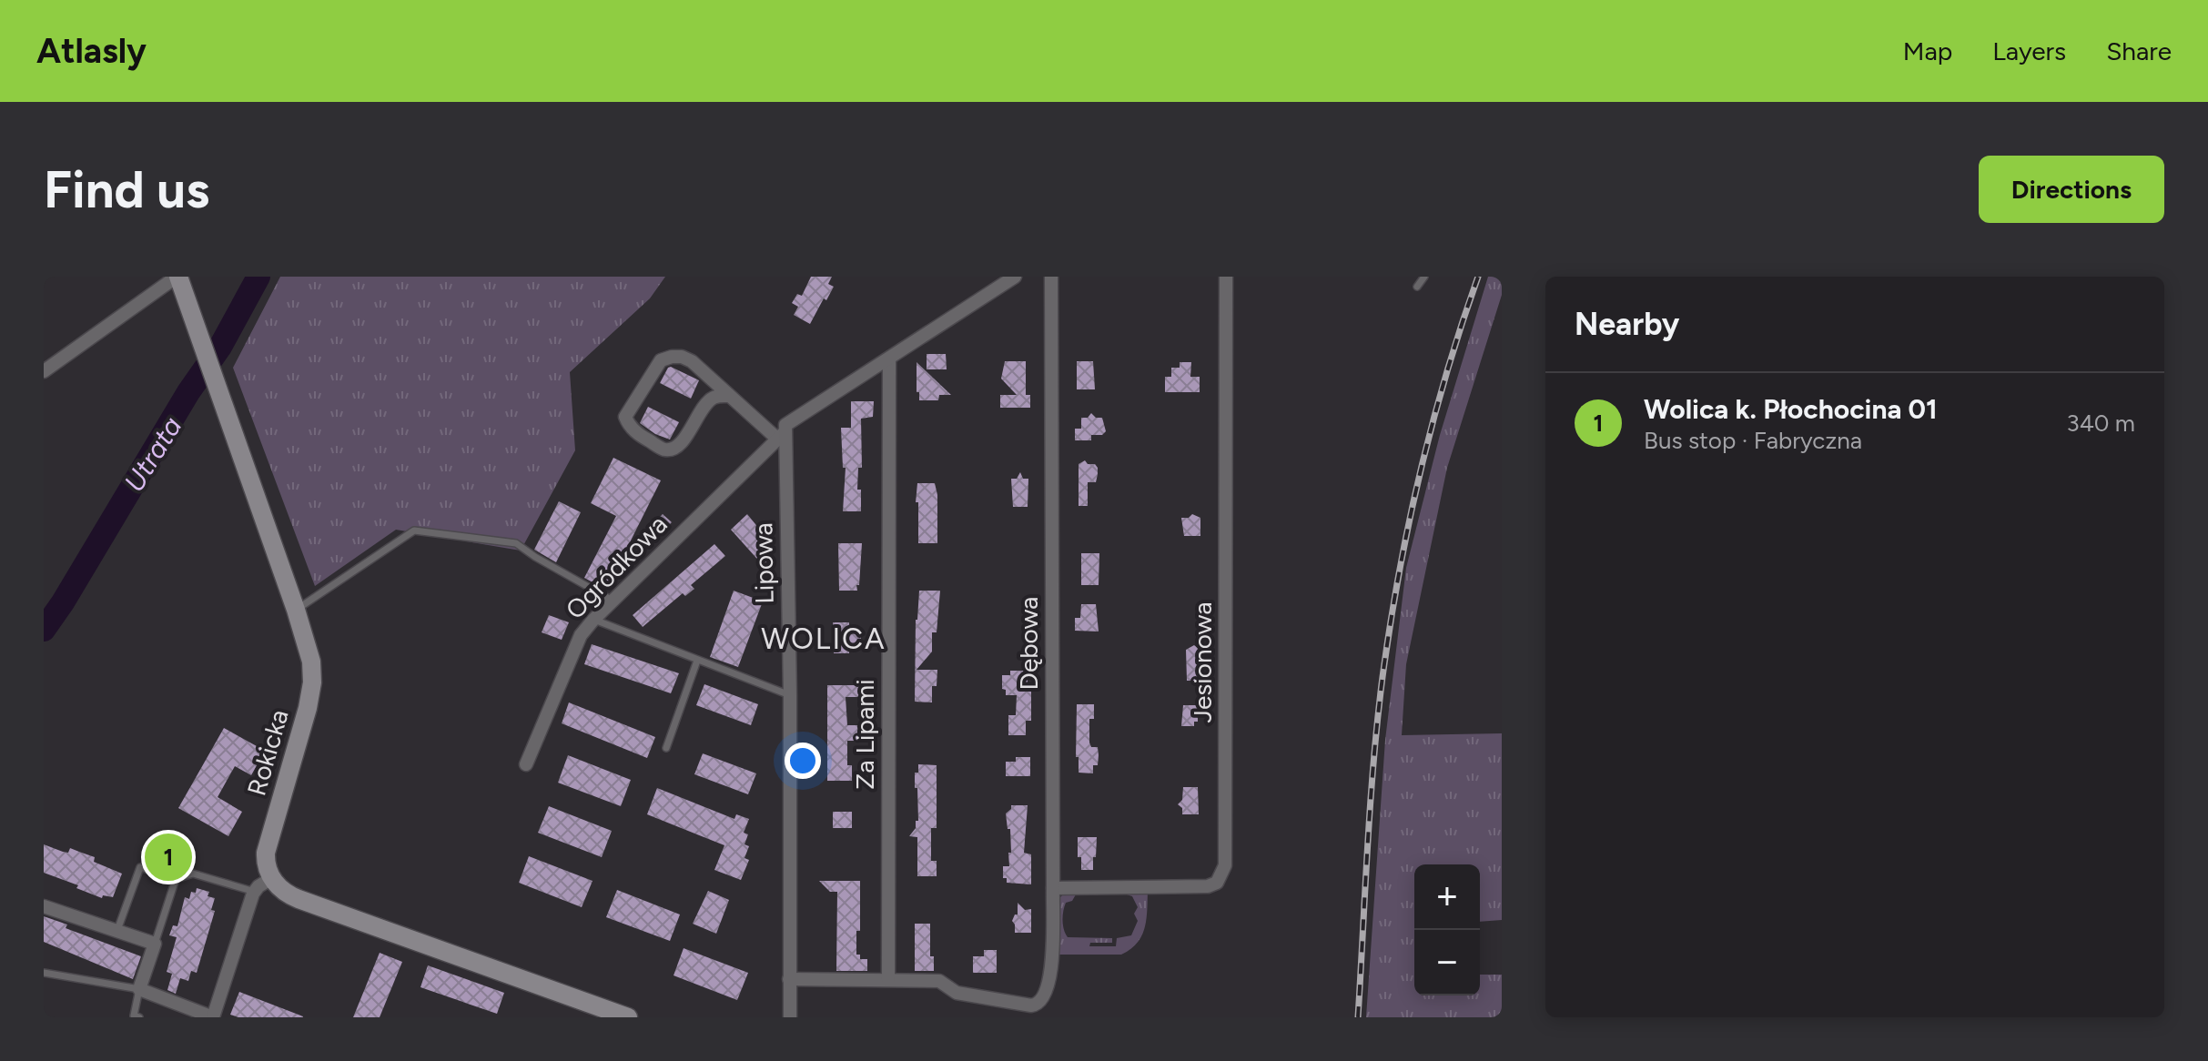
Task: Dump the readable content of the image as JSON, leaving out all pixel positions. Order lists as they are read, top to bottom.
{
  "streets": {
    "main road": ["Rokicka"],
    "street": [
      "Lipowa",
      "Ogródkowa",
      "Dębowa",
      "Jesionowa",
      "Za Lipami"
    ]
  },
  "crossings": [
    ["Lipowa", "Ogródkowa"],
    ["Dębowa", "Jesionowa"],
    ["Dębowa", "Za Lipami"]
  ],
  "districts": ["WOLICA"],
  "water": ["Utrata"],
  "page": {
    "header": "Atlasly",
    "nav": ["Map", "Layers", "Share"],
    "buttons": "Directions",
    "title": "Find us",
    "heading": "Nearby",
    "list": [
      {
        "mark": "1",
        "name": "Wolica k. Płochocina 01",
        "note": "Bus stop · Fabryczna",
        "value": "340 m"
      }
    ],
    "pins": "1",
    "map_buttons": ["+", "−"]
  }
}
